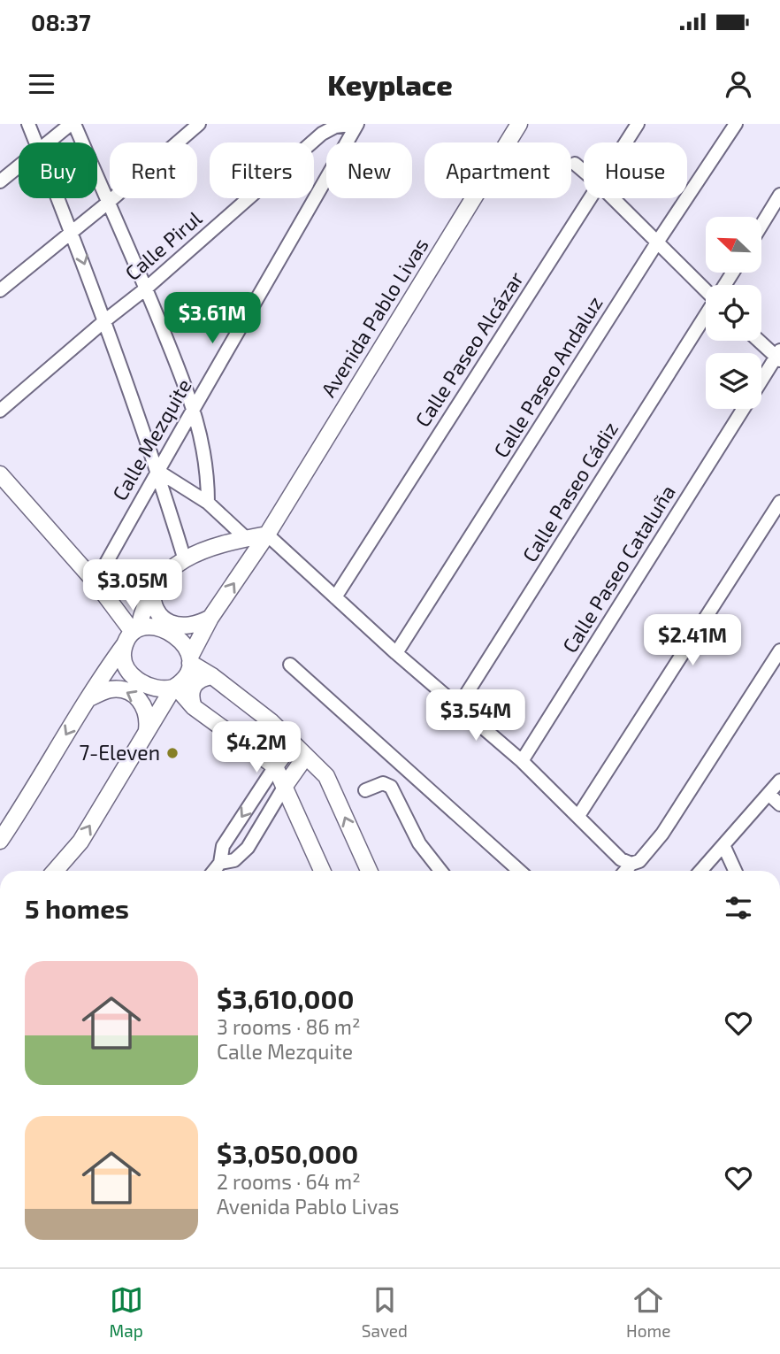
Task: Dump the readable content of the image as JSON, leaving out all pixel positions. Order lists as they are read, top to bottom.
{
  "streets": {
    "street": [
      "Calle Pirul",
      "Avenida Pablo Livas",
      "Calle Paseo Alcázar",
      "Calle Paseo Andaluz",
      "Calle Mezquite",
      "Calle Paseo Cádiz",
      "Calle Paseo Cataluña"
    ]
  },
  "crossings": [
    ["Calle Pirul", "Calle Mezquite"]
  ],
  "places": ["7-Eleven"],
  "north": "top left",
  "page": {
    "status": "08:37",
    "header": "Keyplace",
    "chip": [
      "Buy",
      "Rent",
      "Filters",
      "New",
      "Apartment",
      "House"
    ],
    "price": [
      "$3.61M",
      "$3.05M",
      "$2.41M",
      "$3.54M",
      "$4.2M"
    ],
    "heading": "5 homes",
    "list": [
      {
        "name": "$3,610,000",
        "note": "3 rooms · 86 m² · Calle Mezquite"
      },
      {
        "name": "$3,050,000",
        "note": "2 rooms · 64 m² · Avenida Pablo Livas"
      }
    ],
    "tabs": ["Map", "Saved", "Home"]
  }
}
